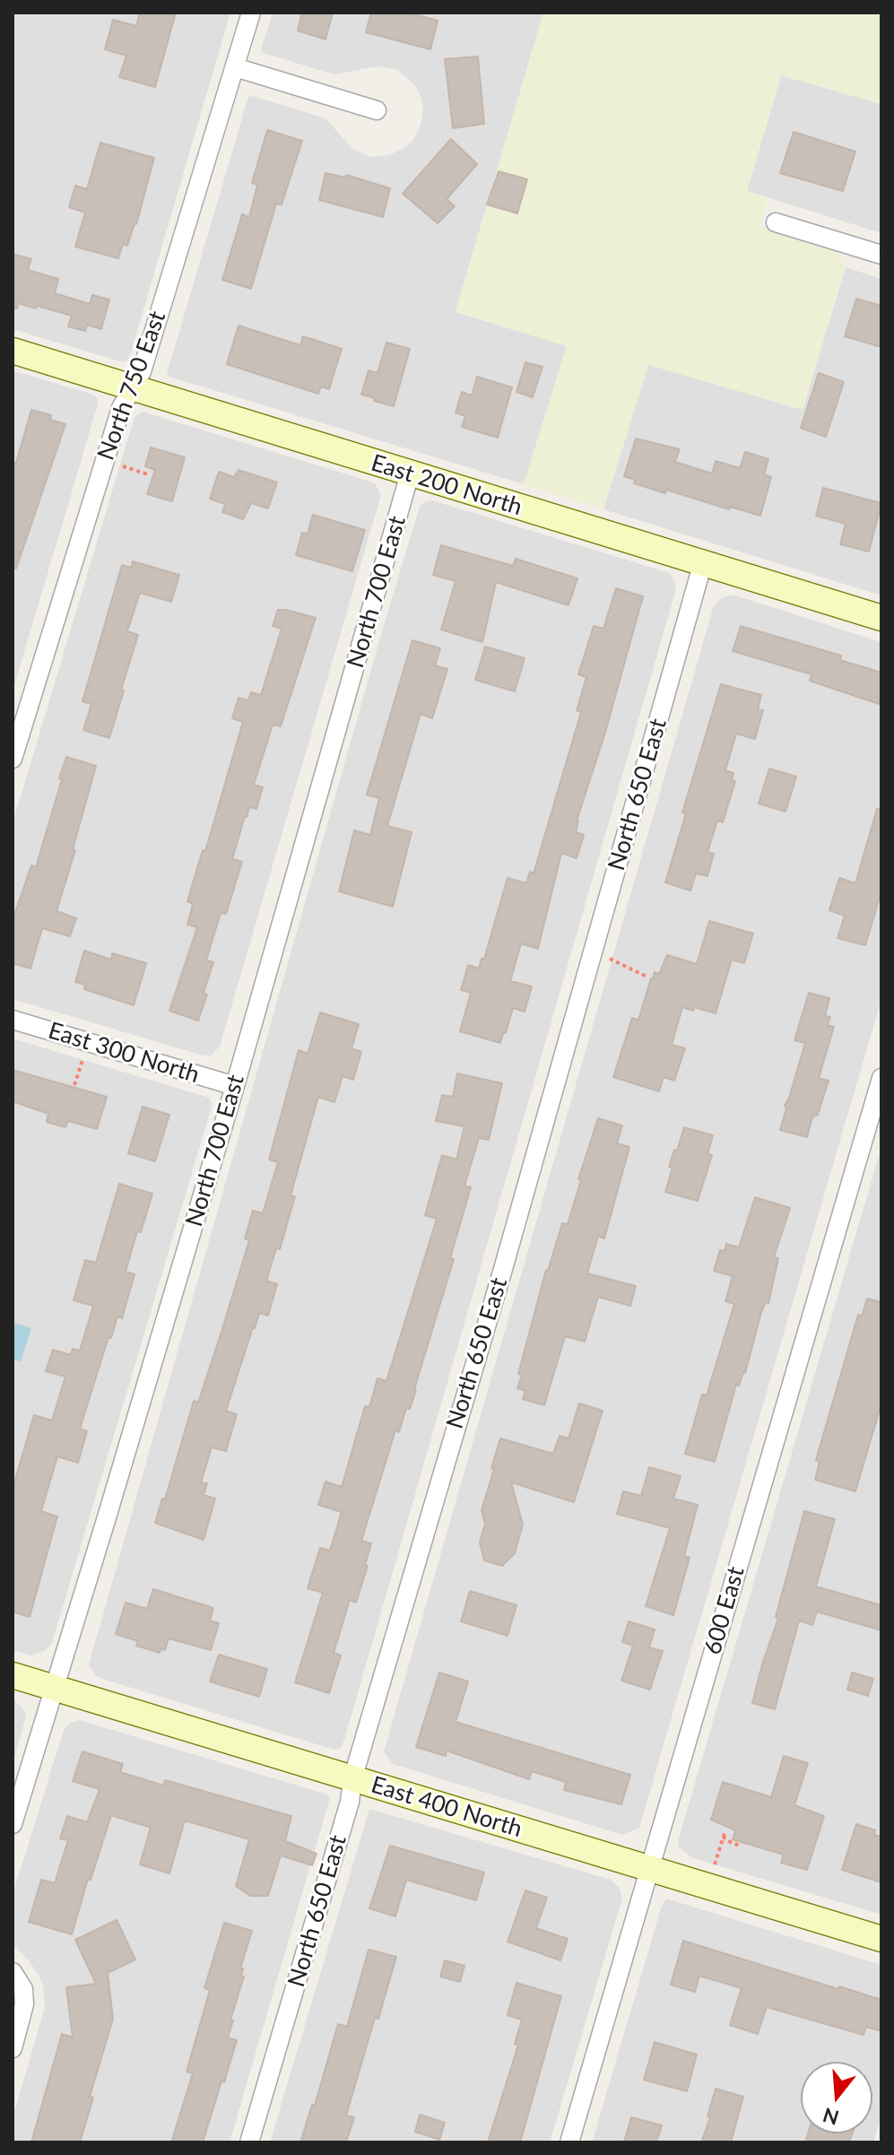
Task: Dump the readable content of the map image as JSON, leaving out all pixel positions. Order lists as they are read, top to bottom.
{
  "streets": {
    "street": [
      "North 750 East",
      "East 200 North",
      "North 700 East",
      "North 650 East",
      "East 300 North",
      "600 East",
      "East 400 North"
    ]
  },
  "crossings": [
    ["North 750 East", "East 200 North"],
    ["East 200 North", "North 700 East"],
    ["East 200 North", "North 650 East"],
    ["North 700 East", "East 300 North"],
    ["North 700 East", "East 400 North"],
    ["North 650 East", "East 400 North"],
    ["600 East", "East 400 North"]
  ],
  "north": "bottom"
}
